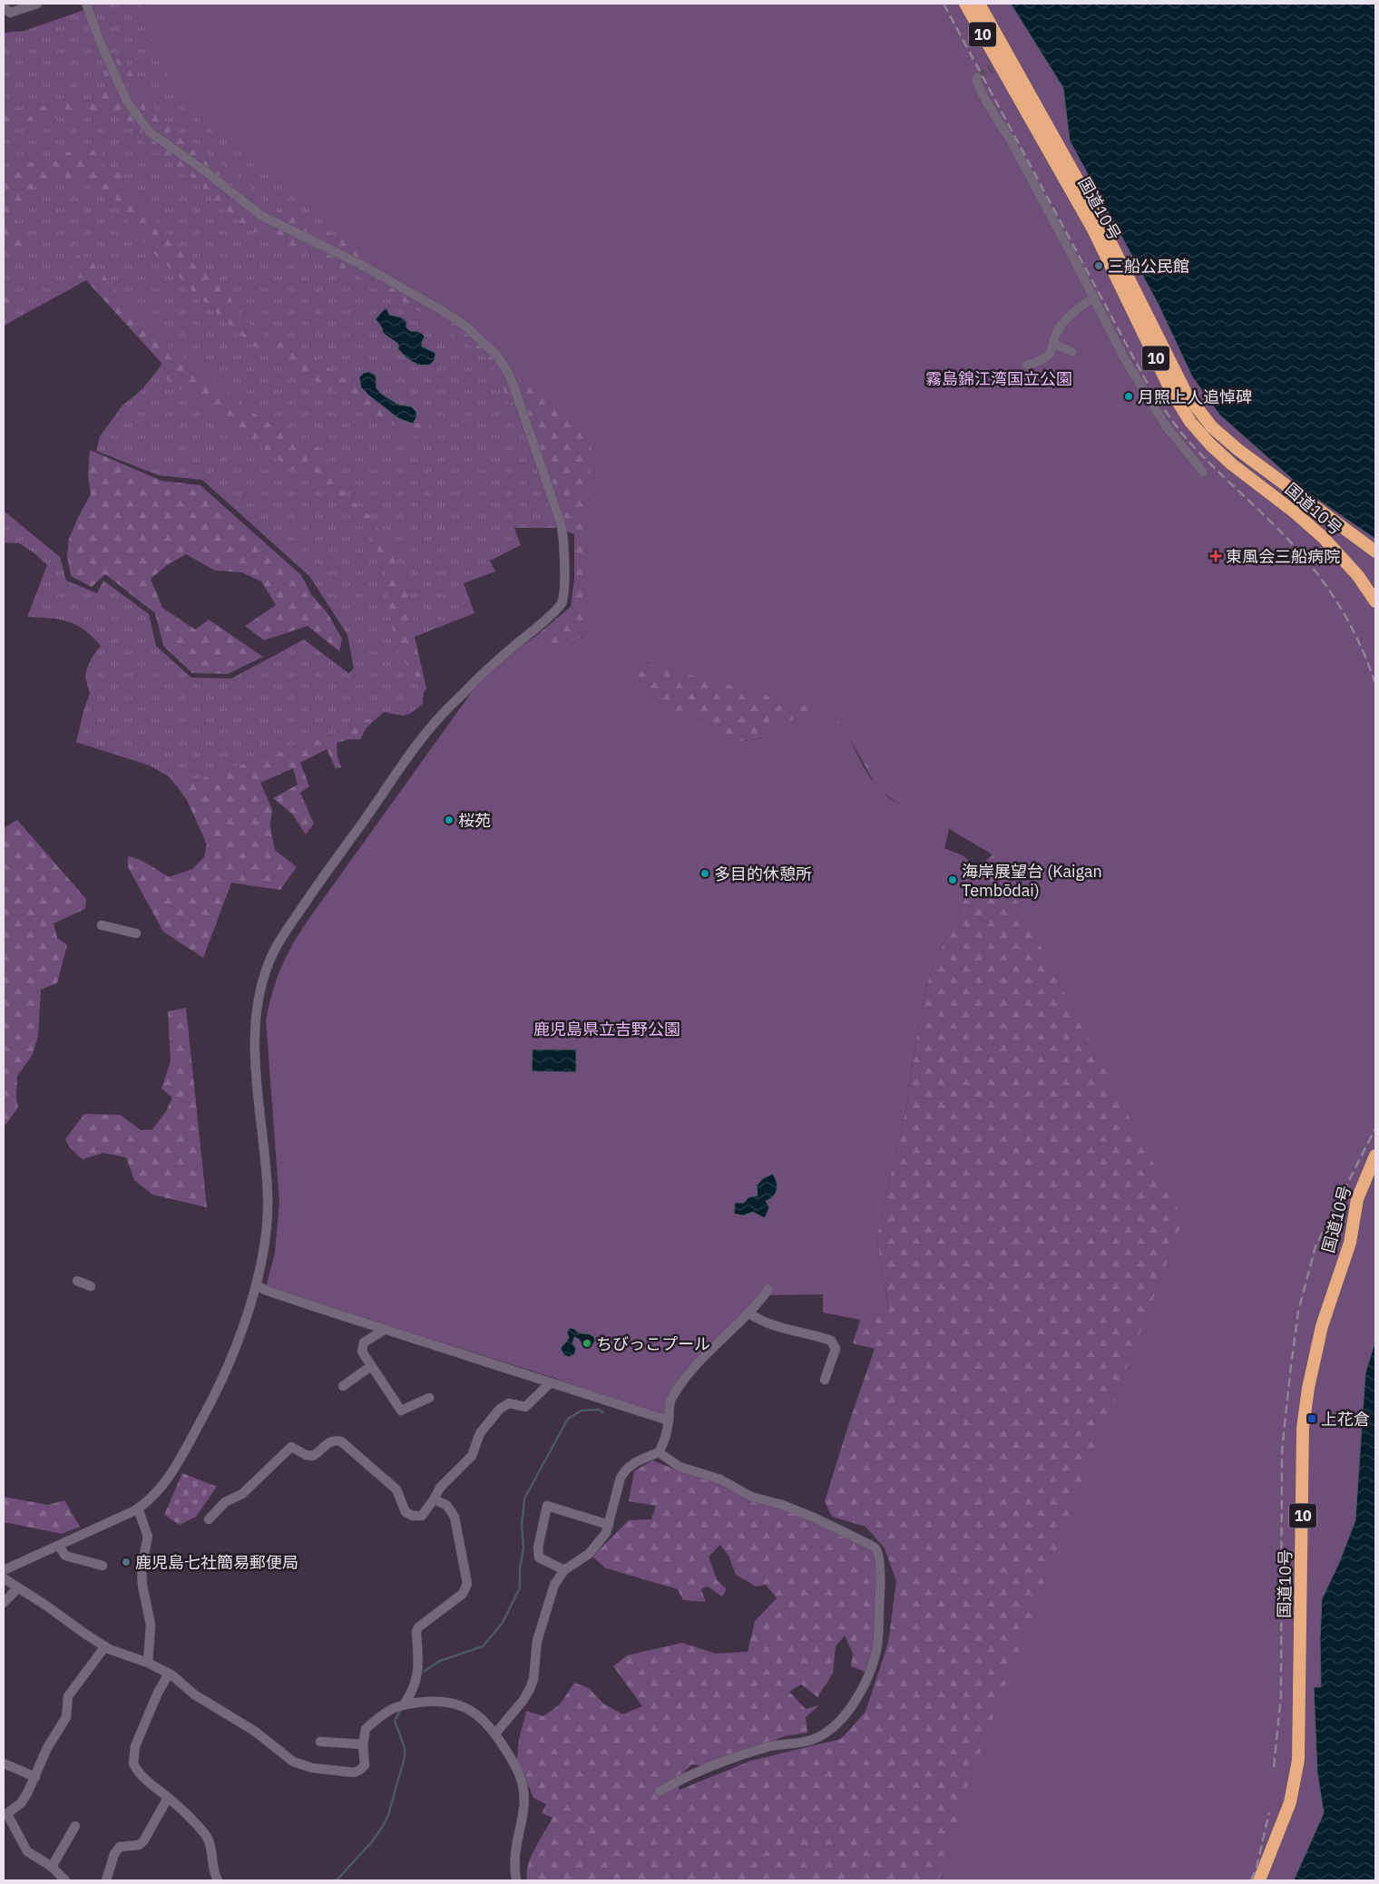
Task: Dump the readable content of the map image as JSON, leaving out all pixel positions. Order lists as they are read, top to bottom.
{
  "streets": {
    "highway": ["10", "国道10号"]
  },
  "parks": ["霧島錦江湾国立公園", "鹿児島県立吉野公園"],
  "places": {
    "other": [
      "三船公民館",
      "月照上人追悼碑",
      "桜苑",
      "多目的休憩所",
      "海岸展望台 (Kaigan Tembōdai)",
      "ちびっこプール",
      "鹿児島七社簡易郵便局"
    ],
    "health": ["東風会三船病院"],
    "transit": ["上花倉"]
  }
}
